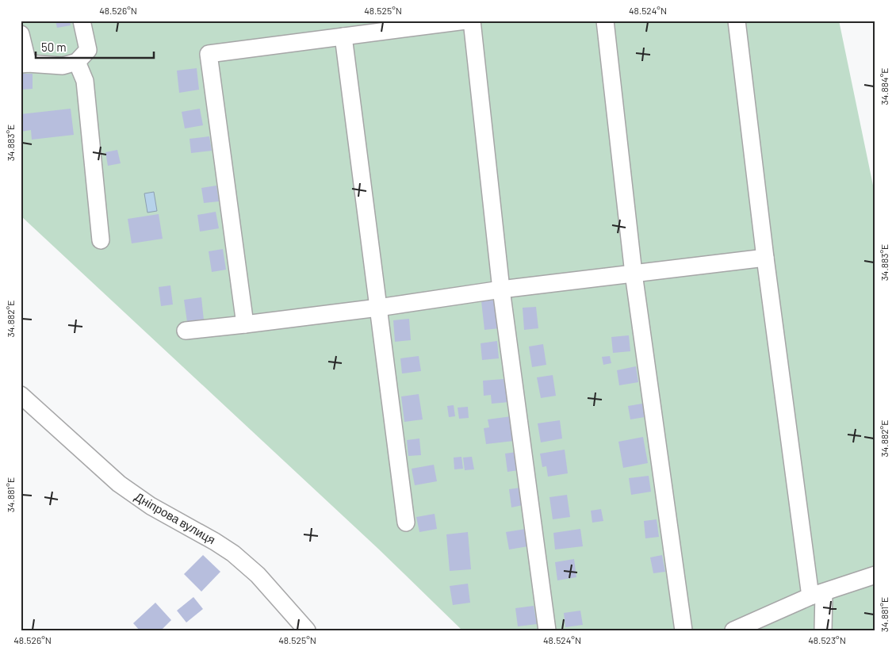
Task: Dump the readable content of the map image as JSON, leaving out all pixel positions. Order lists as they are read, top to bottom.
{
  "streets": {
    "street": ["Дніпрова вулиця"]
  },
  "scale_bar": "50 m",
  "coordinates": [
    "48.526°N",
    "48.525°N",
    "48.524°N",
    "34.884°E",
    "34.883°E",
    "34.882°E",
    "34.881°E",
    "48.523°N"
  ]
}
